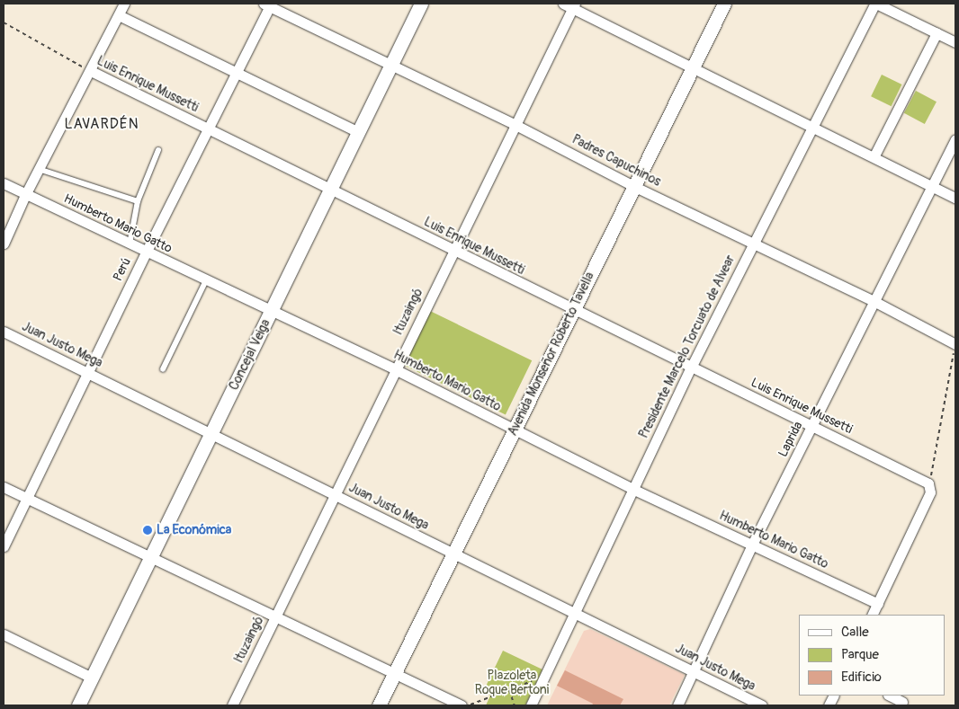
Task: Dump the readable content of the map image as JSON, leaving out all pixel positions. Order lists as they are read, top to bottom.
{
  "streets": {
    "street": [
      "Luis Enrique Mussetti",
      "Padres Capuchinos",
      "Humberto Mario Gatto",
      "Perú",
      "Ituzaingó",
      "Juan Justo Mega",
      "Presidente Marcelo Torcuato de Alvear",
      "Avenida Monseñor Roberto Tavella",
      "Concejal Veiga",
      "Laprida"
    ]
  },
  "crossings": [
    ["Luis Enrique Mussetti", "Humberto Mario Gatto"],
    ["Luis Enrique Mussetti", "Perú"],
    ["Luis Enrique Mussetti", "Ituzaingó"],
    ["Luis Enrique Mussetti", "Presidente Marcelo Torcuato de Alvear"],
    ["Luis Enrique Mussetti", "Avenida Monseñor Roberto Tavella"],
    ["Luis Enrique Mussetti", "Concejal Veiga"],
    ["Luis Enrique Mussetti", "Laprida"],
    ["Padres Capuchinos", "Perú"],
    ["Padres Capuchinos", "Ituzaingó"],
    ["Padres Capuchinos", "Presidente Marcelo Torcuato de Alvear"],
    ["Padres Capuchinos", "Avenida Monseñor Roberto Tavella"],
    ["Padres Capuchinos", "Concejal Veiga"],
    ["Padres Capuchinos", "Laprida"],
    ["Humberto Mario Gatto", "Perú"],
    ["Humberto Mario Gatto", "Ituzaingó"],
    ["Humberto Mario Gatto", "Presidente Marcelo Torcuato de Alvear"],
    ["Humberto Mario Gatto", "Avenida Monseñor Roberto Tavella"],
    ["Humberto Mario Gatto", "Concejal Veiga"],
    ["Humberto Mario Gatto", "Laprida"],
    ["Perú", "Juan Justo Mega"],
    ["Ituzaingó", "Juan Justo Mega"],
    ["Juan Justo Mega", "Presidente Marcelo Torcuato de Alvear"],
    ["Juan Justo Mega", "Avenida Monseñor Roberto Tavella"],
    ["Juan Justo Mega", "Concejal Veiga"],
    ["Juan Justo Mega", "Laprida"]
  ],
  "districts": ["LAVARDÉN"],
  "parks": ["Plazoleta Roque Bertoni"],
  "places": ["La Económica"],
  "legend": ["Calle", "Parque", "Edificio"]
}
